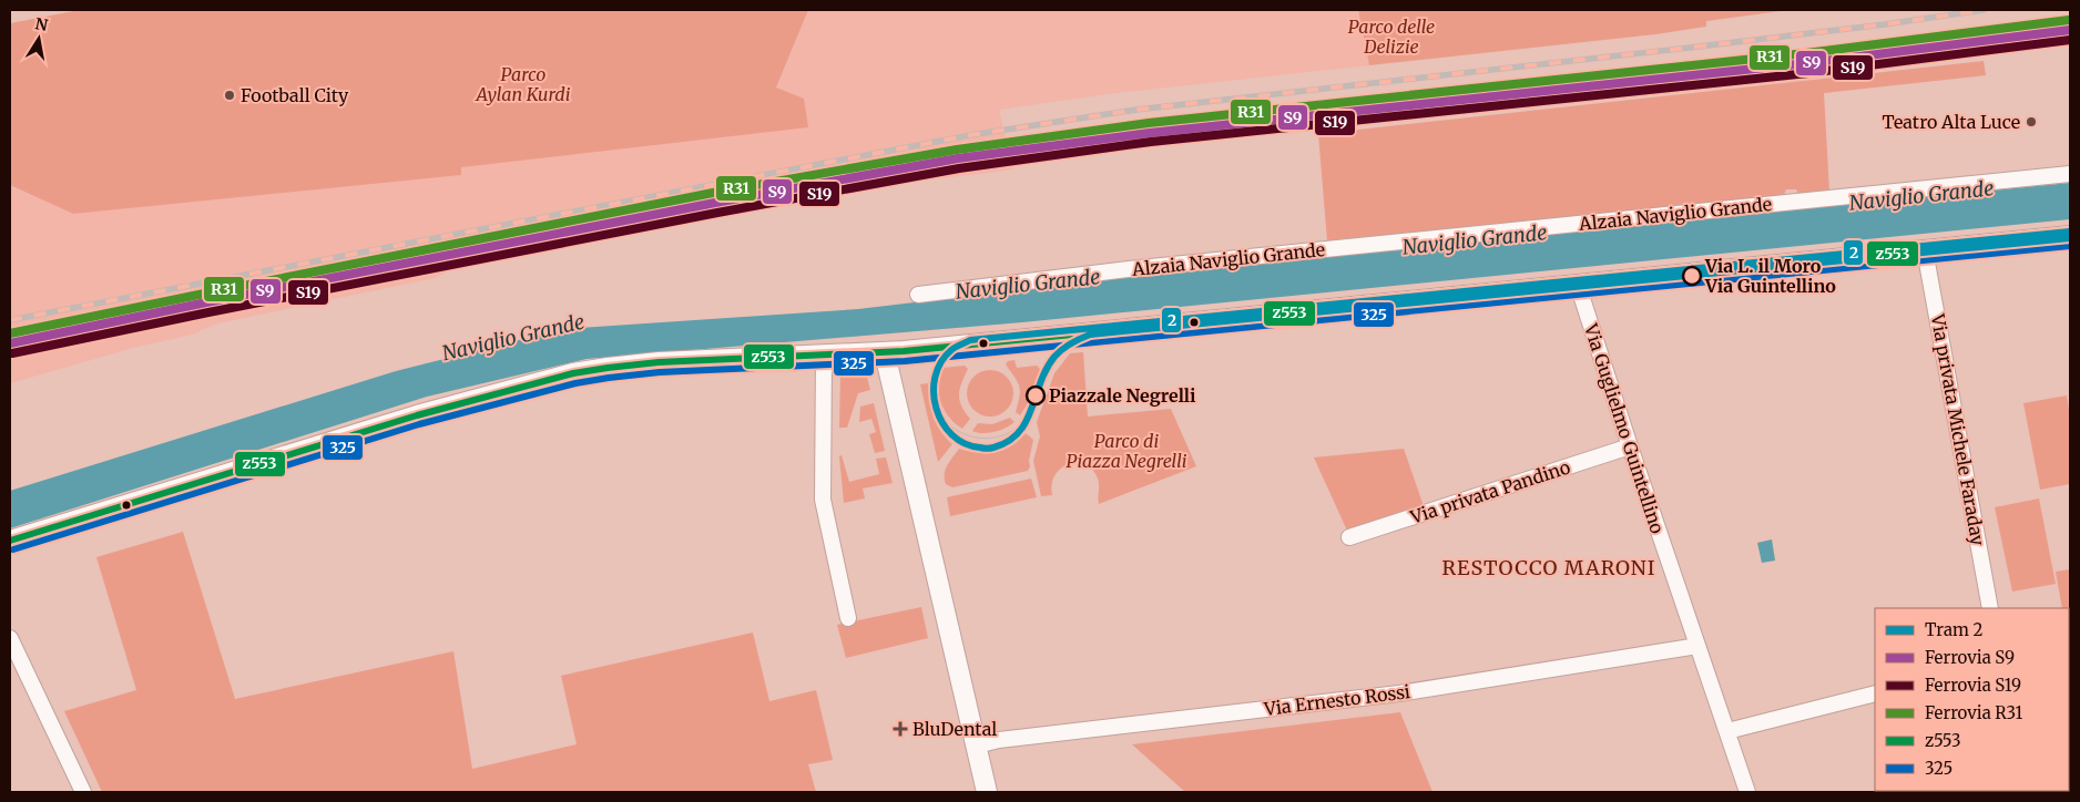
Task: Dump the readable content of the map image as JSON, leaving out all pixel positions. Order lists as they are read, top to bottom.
{
  "streets": {
    "street": [
      "Alzaia Naviglio Grande",
      "Via Guglielmo Guintellino",
      "Via privata Michele Faraday",
      "Via privata Pandino",
      "Via Ernesto Rossi"
    ]
  },
  "crossings": [
    ["Via Guglielmo Guintellino", "Via privata Pandino"],
    ["Via Guglielmo Guintellino", "Via Ernesto Rossi"]
  ],
  "districts": ["RESTOCCO MARONI"],
  "water": ["Naviglio Grande"],
  "parks": ["Parco delle Delizie", "Parco Aylan Kurdi", "Parco di Piazza Negrelli"],
  "places": {
    "other": [
      "Football City",
      "Teatro Alta Luce",
      "Via L. il Moro Via Guintellino",
      "Piazzale Negrelli"
    ],
    "health": ["BluDental"]
  },
  "lines": [
    "rail line R31",
    "rail line S9",
    "rail line S19",
    "tram line 2",
    "transit line z553",
    "transit line 325"
  ],
  "legend": [
    "Tram 2",
    "Ferrovia S9",
    "Ferrovia S19",
    "Ferrovia R31",
    "z553",
    "325"
  ],
  "north": "top"
}
